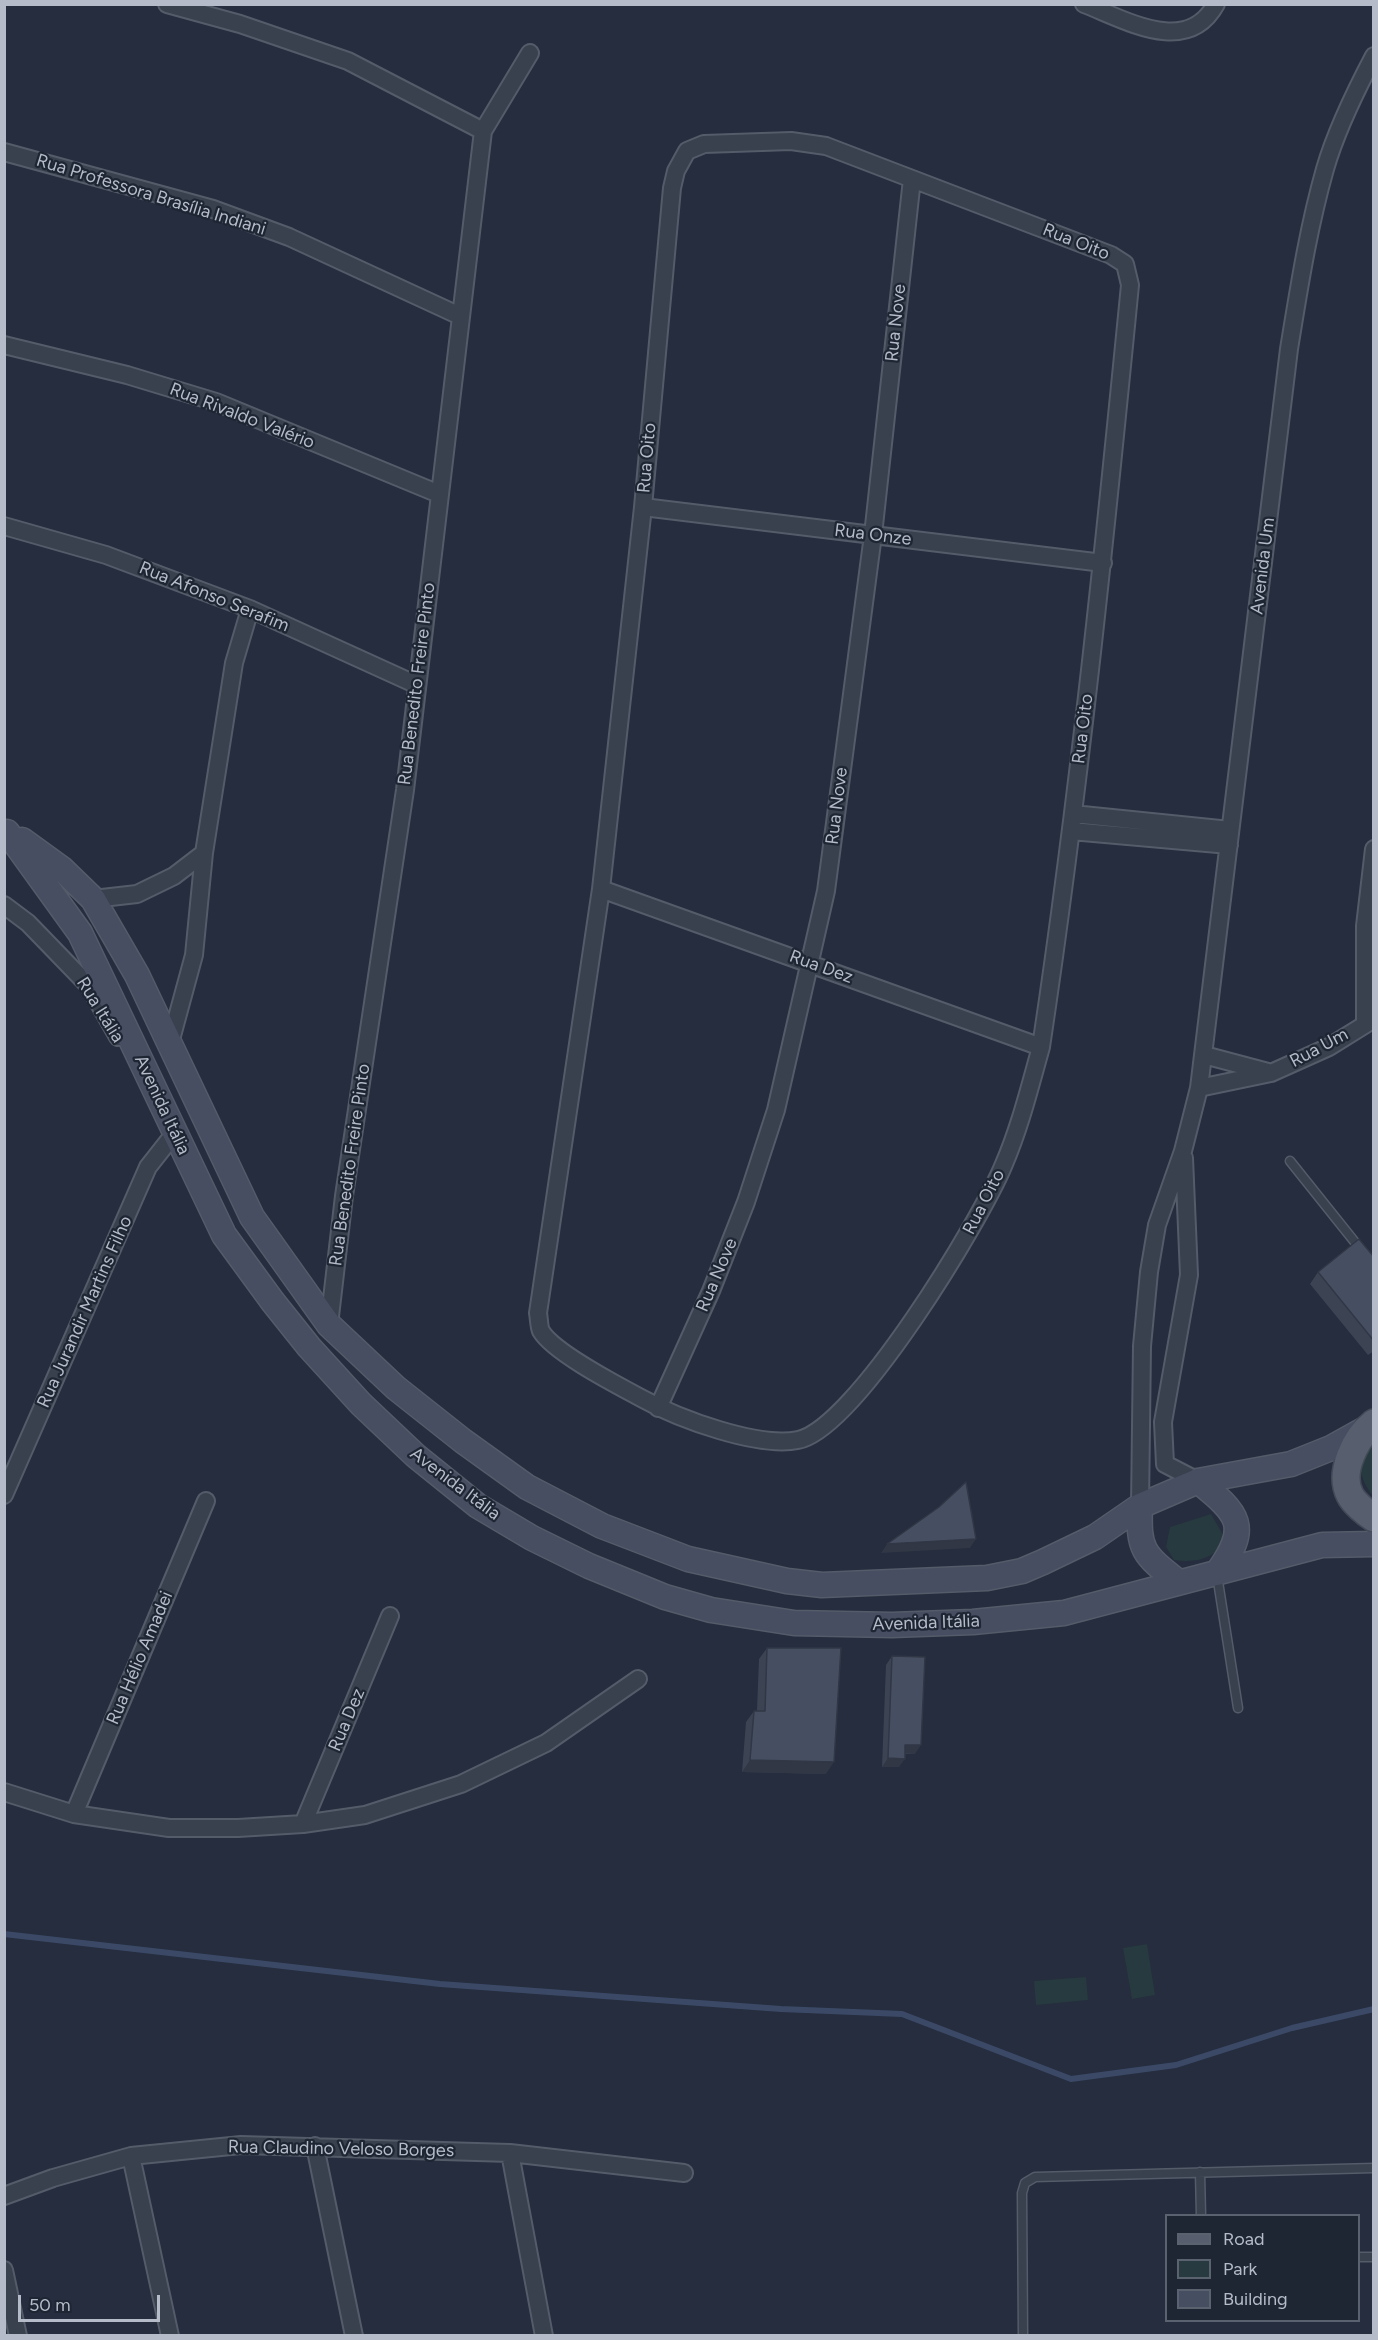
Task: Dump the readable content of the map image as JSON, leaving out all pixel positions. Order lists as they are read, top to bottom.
{
  "streets": {
    "main road": ["Avenida Itália"],
    "street": [
      "Rua Professora Brasília Indiani",
      "Rua Oito",
      "Rua Nove",
      "Rua Rivaldo Valério",
      "Rua Onze",
      "Avenida Um",
      "Rua Afonso Serafim",
      "Rua Benedito Freire Pinto",
      "Rua Dez",
      "Rua Itália",
      "Rua Um",
      "Rua Jurandir Martins Filho",
      "Rua Hélio Amadei",
      "Rua Claudino Veloso Borges"
    ]
  },
  "crossings": [
    ["Rua Professora Brasília Indiani", "Rua Benedito Freire Pinto"],
    ["Rua Oito", "Rua Nove"],
    ["Rua Oito", "Rua Onze"],
    ["Rua Oito", "Rua Dez"],
    ["Rua Nove", "Rua Onze"],
    ["Rua Nove", "Rua Dez"],
    ["Rua Rivaldo Valério", "Rua Benedito Freire Pinto"],
    ["Avenida Um", "Rua Um"],
    ["Rua Afonso Serafim", "Rua Benedito Freire Pinto"],
    ["Rua Benedito Freire Pinto", "Avenida Itália"],
    ["Rua Itália", "Avenida Itália"],
    ["Rua Itália", "Rua Jurandir Martins Filho"],
    ["Avenida Itália", "Rua Jurandir Martins Filho"]
  ],
  "legend": ["Road", "Park", "Building"],
  "scale_bar": "50 m"
}
